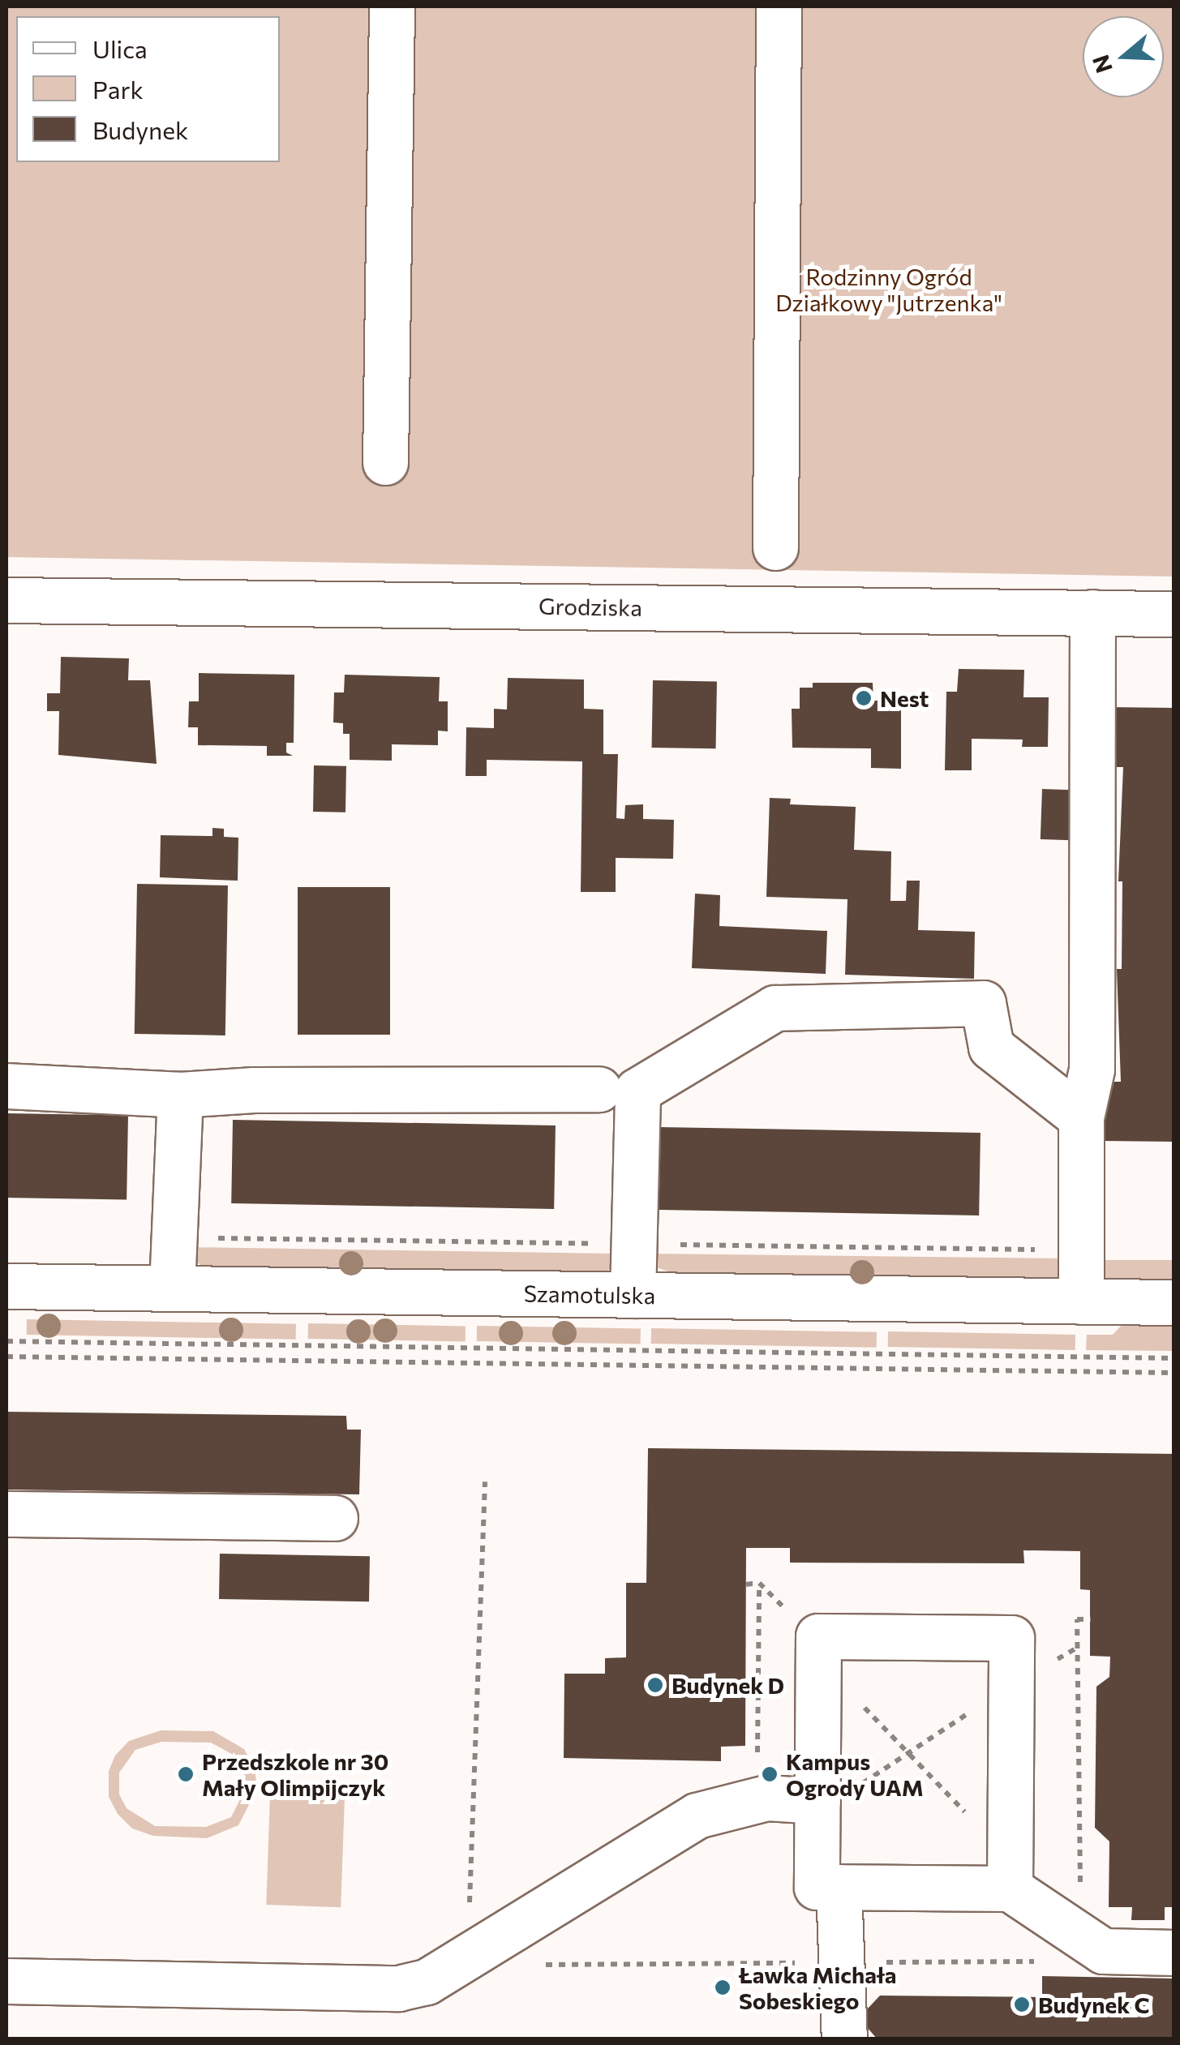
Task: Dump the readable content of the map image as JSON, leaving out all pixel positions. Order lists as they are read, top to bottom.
{
  "streets": {
    "street": ["Grodziska", "Szamotulska"]
  },
  "parks": ["Rodzinny Ogród Działkowy \"Jutrzenka\""],
  "places": [
    "Nest",
    "Budynek D",
    "Przedszkole nr 30 Mały Olimpijczyk",
    "Kampus Ogrody UAM",
    "Ławka Michała Sobeskiego",
    "Budynek C"
  ],
  "legend": ["Ulica", "Park", "Budynek"],
  "north": "left"
}
